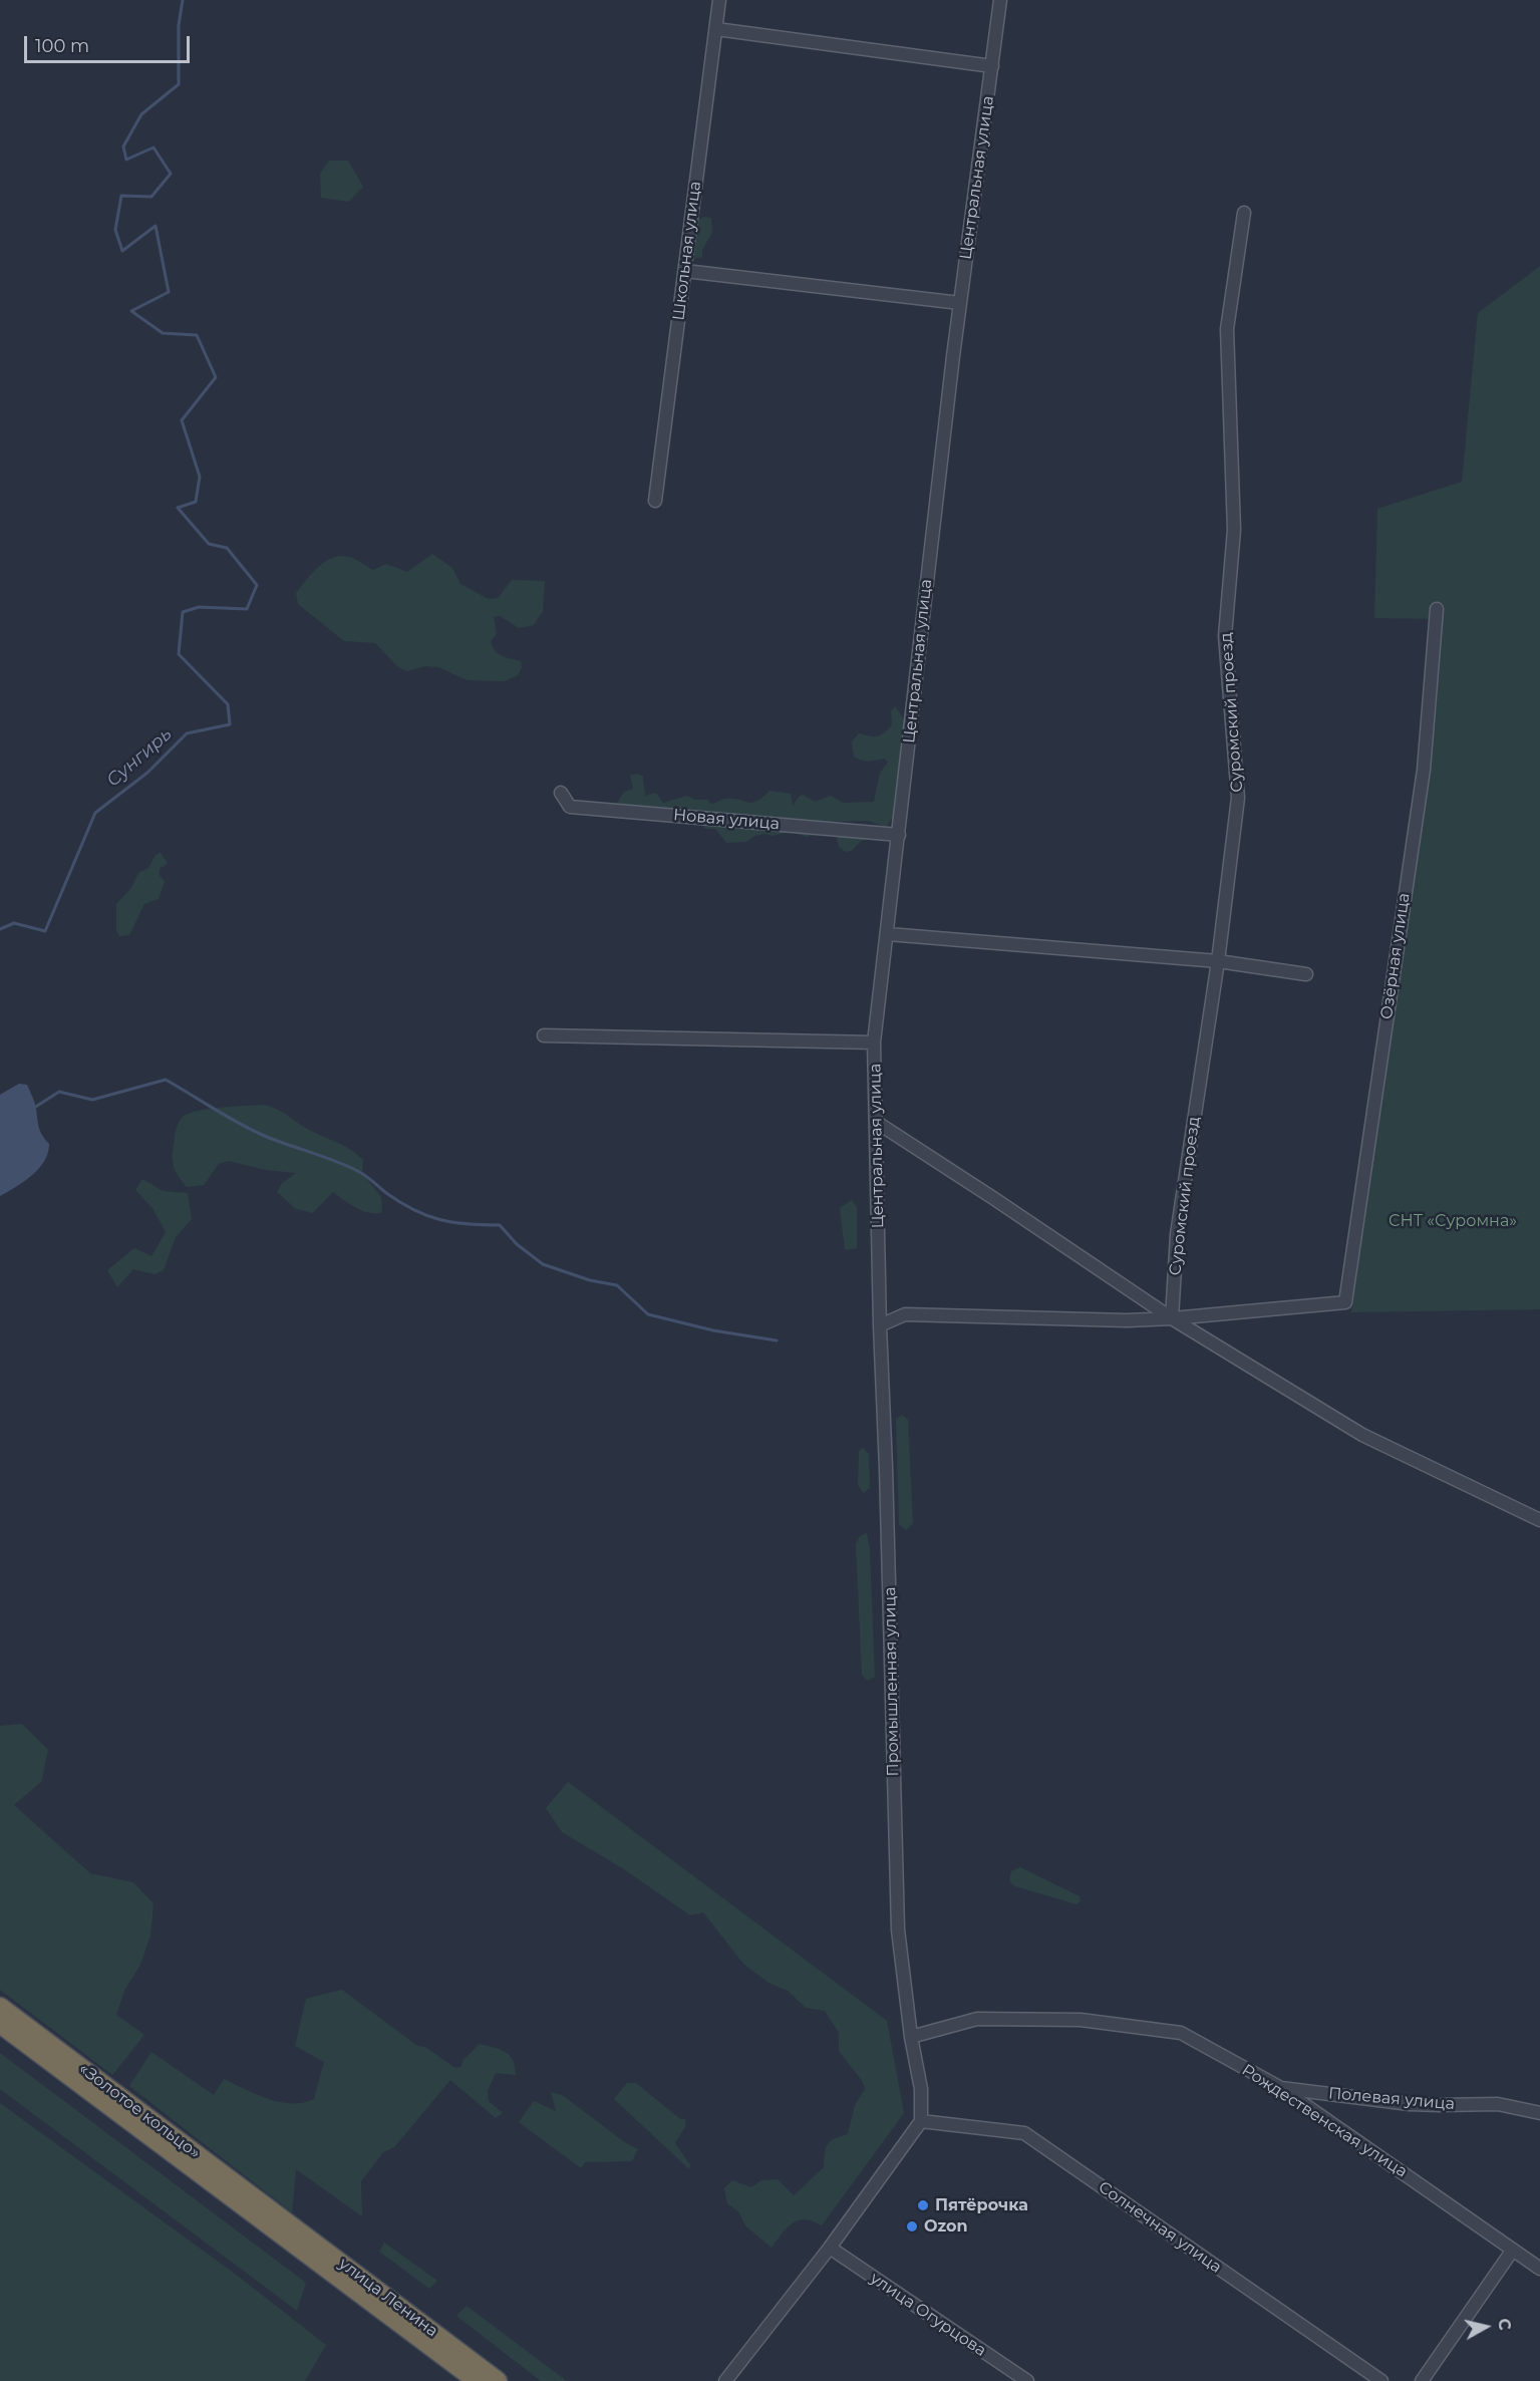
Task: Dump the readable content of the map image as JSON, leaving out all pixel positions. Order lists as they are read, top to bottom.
{
  "streets": {
    "highway": ["«Золотое кольцо»", "улица Ленина"],
    "street": [
      "Центральная улица",
      "Школьная улица",
      "Суромский проезд",
      "Новая улица",
      "Озёрная улица",
      "Промышленная улица",
      "Полевая улица",
      "Рождественская улица",
      "Солнечная улица",
      "улица Огурцова"
    ]
  },
  "crossings": [
    ["Центральная улица", "Новая улица"],
    ["Центральная улица", "Промышленная улица"],
    ["Суромский проезд", "Озёрная улица"],
    ["Промышленная улица", "Рождественская улица"],
    ["Промышленная улица", "Солнечная улица"],
    ["Полевая улица", "Рождественская улица"],
    ["«Золотое кольцо»", "улица Ленина"]
  ],
  "water": ["Сунгирь"],
  "parks": ["СНТ «Суромна»"],
  "places": ["Пятёрочка", "Ozon"],
  "scale_bar": "100 m",
  "north": "right"
}
